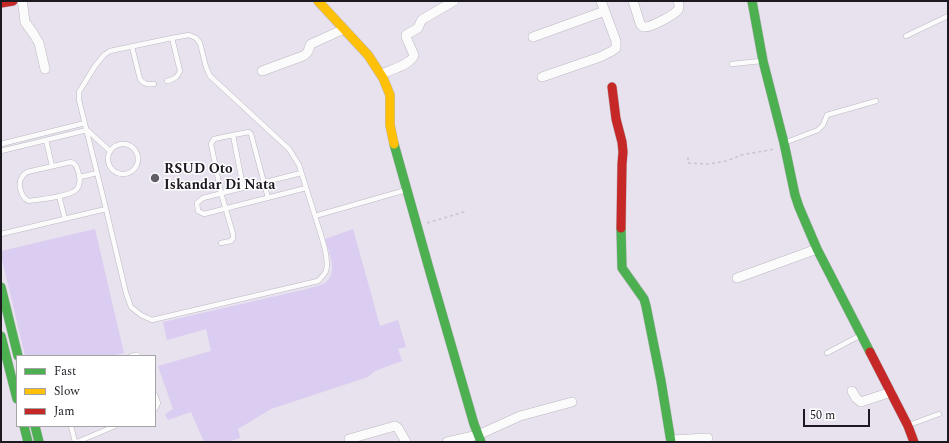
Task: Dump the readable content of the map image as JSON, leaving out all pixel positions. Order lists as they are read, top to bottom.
{
  "places": ["RSUD Oto Iskandar Di Nata"],
  "legend": ["Fast", "Slow", "Jam"],
  "scale_bar": "50 m"
}
